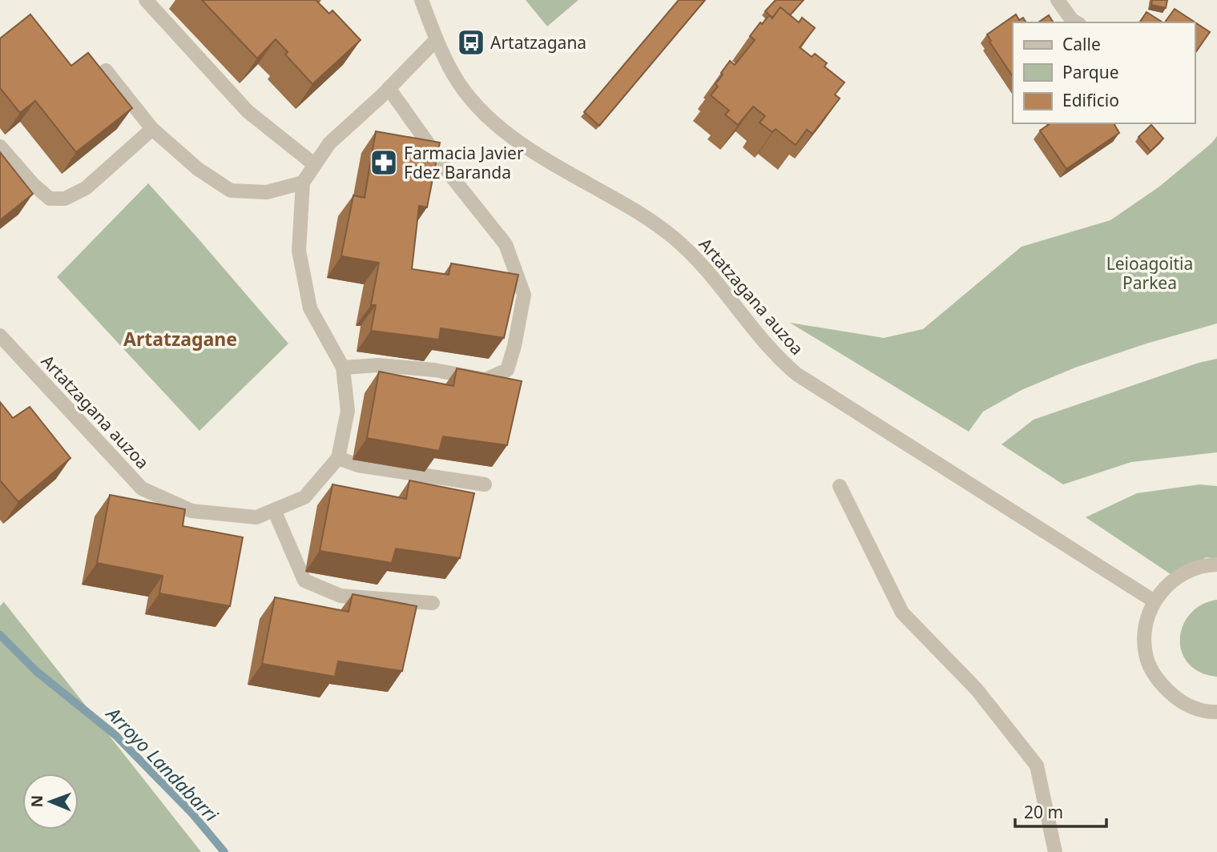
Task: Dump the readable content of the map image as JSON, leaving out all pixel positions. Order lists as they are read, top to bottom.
{
  "streets": {
    "street": ["Artatzagana auzoa"]
  },
  "districts": ["Artatzagane"],
  "water": ["Arroyo Landabarri"],
  "parks": ["Leioagoitia Parkea"],
  "places": {
    "bus stop": ["Artatzagana"],
    "pharmacy": ["Farmacia Javier Fdez Baranda"]
  },
  "legend": ["Calle", "Parque", "Edificio"],
  "scale_bar": "20 m",
  "north": "left"
}
